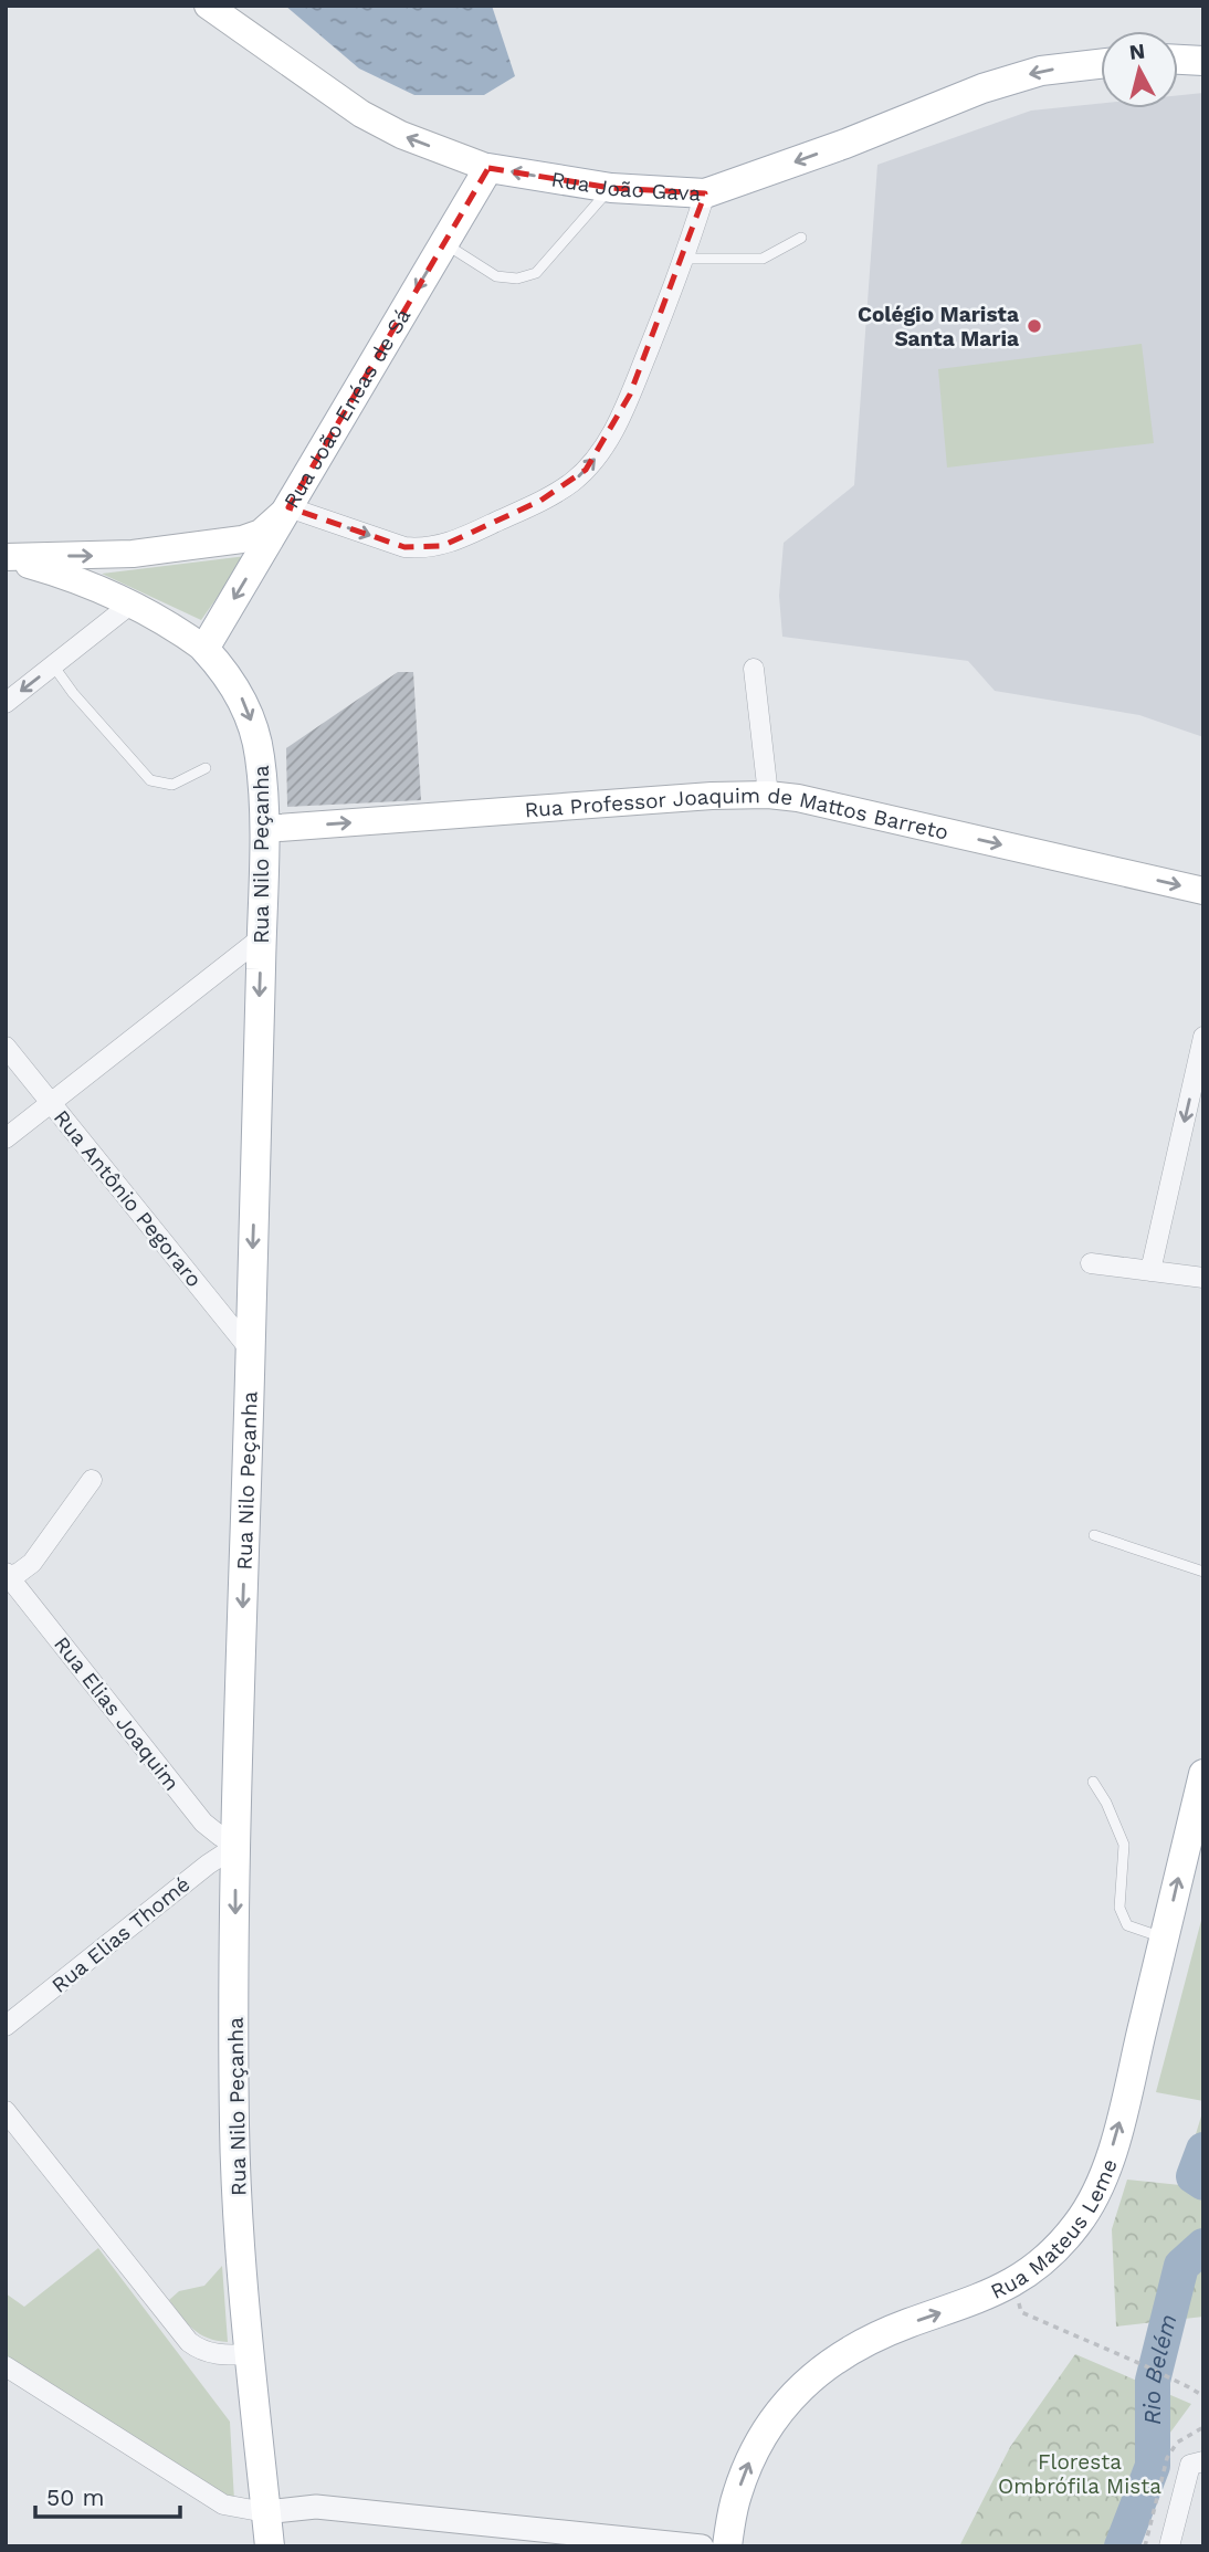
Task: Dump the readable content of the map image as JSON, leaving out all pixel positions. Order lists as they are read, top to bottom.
{
  "streets": {
    "main road": [
      "Rua João Gava",
      "Rua João Enéas de Sá",
      "Rua Professor Joaquim de Mattos Barreto",
      "Rua Nilo Peçanha",
      "Rua Mateus Leme"
    ],
    "street": ["Rua Antônio Pegoraro", "Rua Elias Joaquim", "Rua Elias Thomé"]
  },
  "crossings": [
    ["Rua João Gava", "Rua João Enéas de Sá"],
    ["Rua João Enéas de Sá", "Rua Nilo Peçanha"],
    ["Rua Professor Joaquim de Mattos Barreto", "Rua Nilo Peçanha"],
    ["Rua Nilo Peçanha", "Rua Antônio Pegoraro"],
    ["Rua Nilo Peçanha", "Rua Elias Joaquim"],
    ["Rua Nilo Peçanha", "Rua Elias Thomé"],
    ["Rua Elias Joaquim", "Rua Elias Thomé"]
  ],
  "one_way": [
    "Rua João Gava",
    "Rua João Enéas de Sá",
    "Rua Professor Joaquim de Mattos Barreto",
    "Rua Nilo Peçanha",
    "Rua Mateus Leme"
  ],
  "water": ["Rio Belém"],
  "parks": ["Floresta Ombrófila Mista"],
  "places": ["Colégio Marista Santa Maria"],
  "scale_bar": "50 m",
  "north": "top"
}
